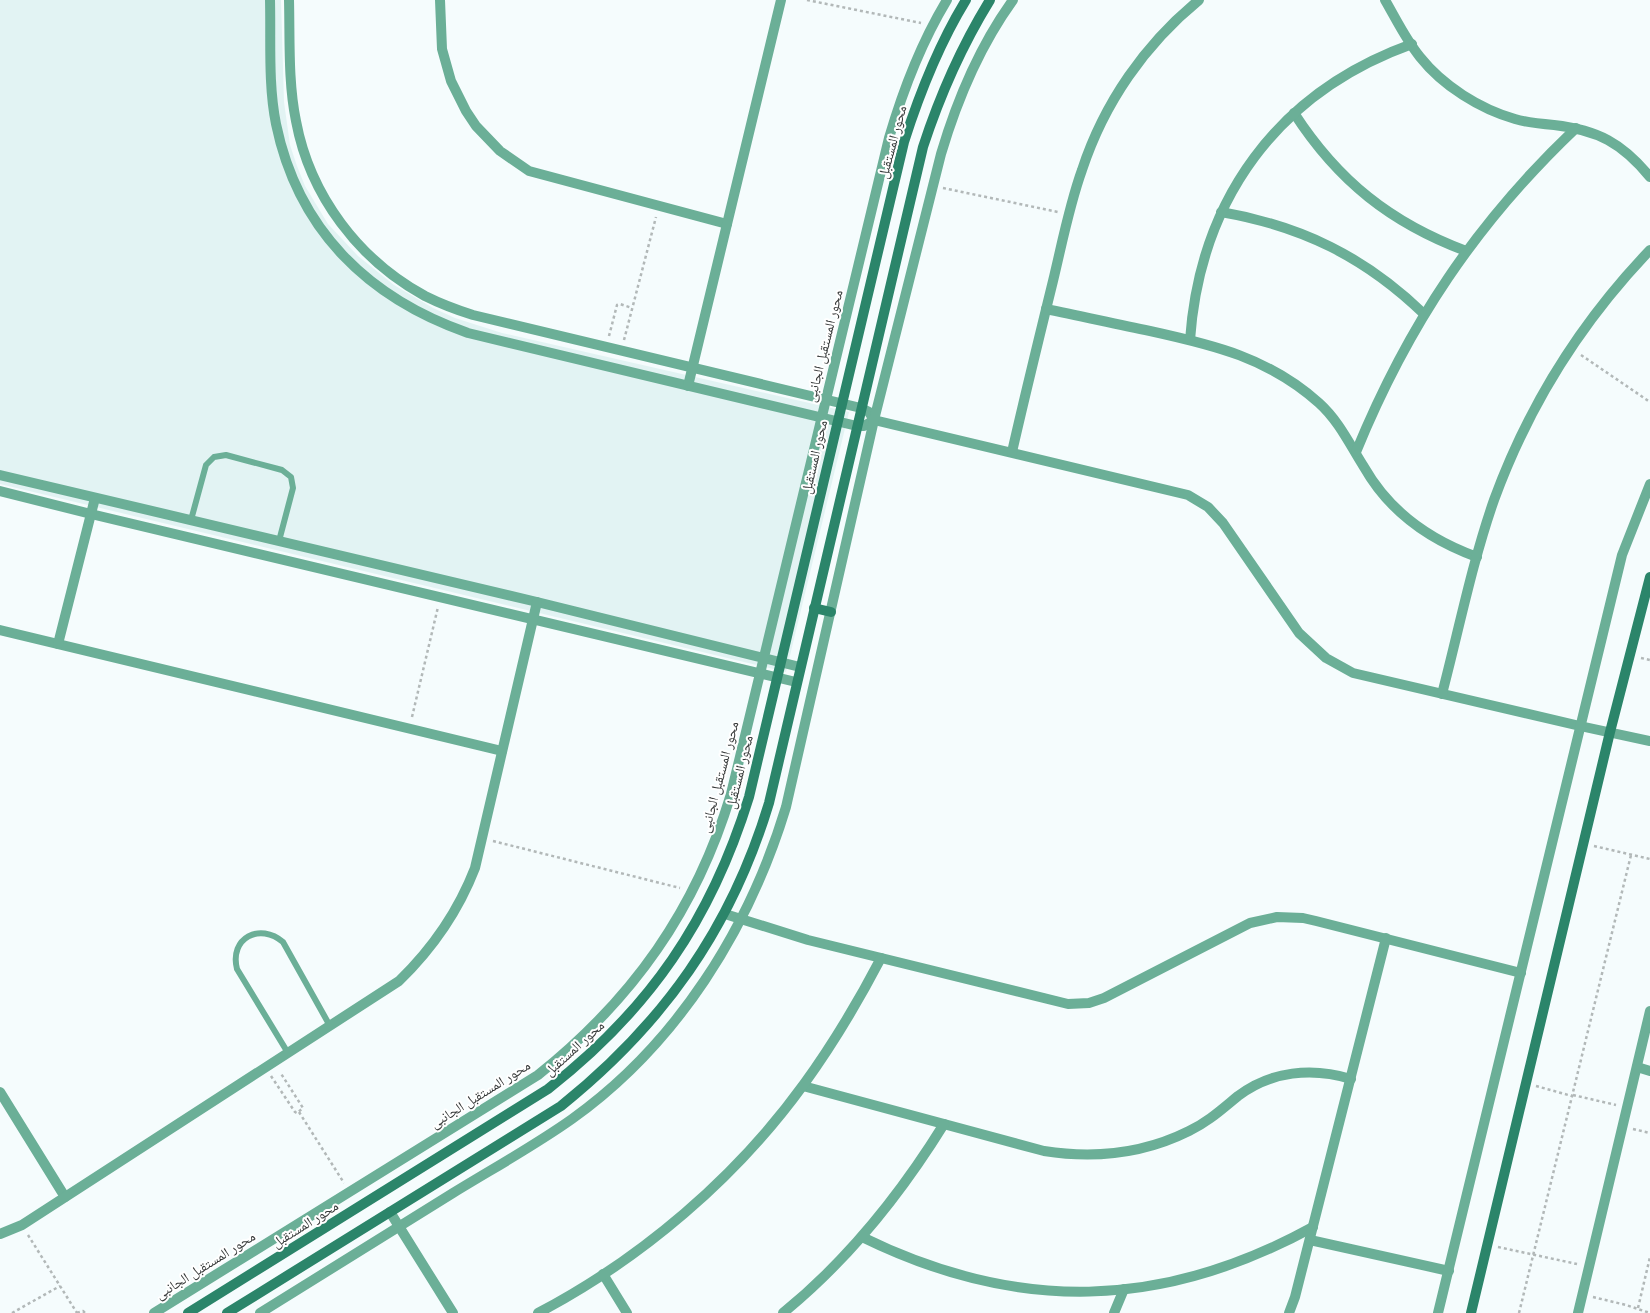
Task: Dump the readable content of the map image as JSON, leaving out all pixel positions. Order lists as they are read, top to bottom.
{
  "streets": {
    "street": ["محور المستقبل", "محور المستقبل الجانبى"]
  }
}
